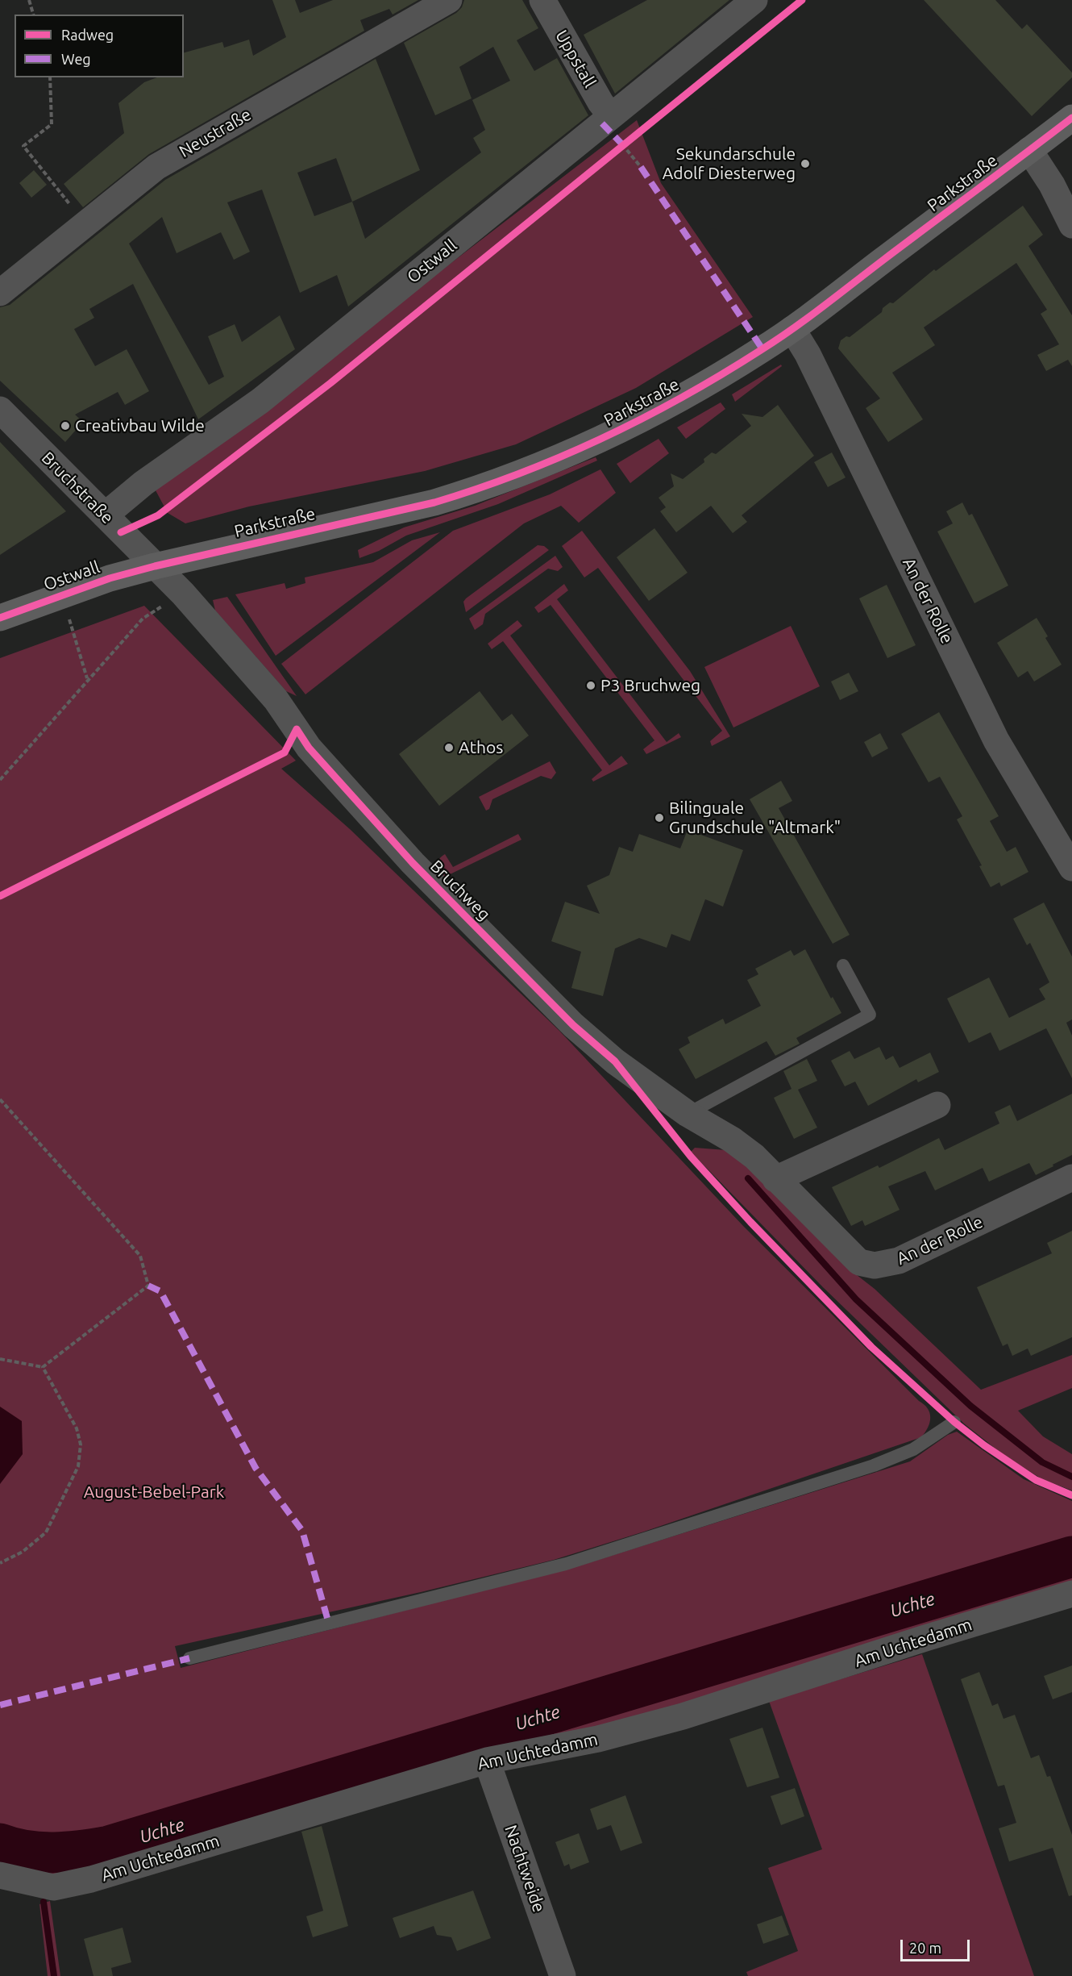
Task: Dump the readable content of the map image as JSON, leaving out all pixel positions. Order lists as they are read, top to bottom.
{
  "streets": {
    "main road": ["Parkstraße", "Ostwall"],
    "street": [
      "Uppstall",
      "Neustraße",
      "Bruchstraße",
      "An der Rolle",
      "Bruchweg",
      "Am Uchtedamm",
      "Nachtweide"
    ]
  },
  "crossings": [
    ["Uppstall", "Ostwall"],
    ["Parkstraße", "Ostwall"],
    ["Parkstraße", "Bruchstraße"],
    ["Parkstraße", "An der Rolle"],
    ["Parkstraße", "Bruchweg"],
    ["Ostwall", "Bruchstraße"],
    ["Ostwall", "Bruchweg"],
    ["Bruchstraße", "Bruchweg"],
    ["An der Rolle", "Bruchweg"],
    ["Am Uchtedamm", "Nachtweide"]
  ],
  "water": ["Uchte"],
  "parks": ["August-Bebel-Park"],
  "places": [
    "Sekundarschule Adolf Diesterweg",
    "Creativbau Wilde",
    "P3 Bruchweg",
    "Athos",
    "Bilinguale Grundschule \"Altmark\""
  ],
  "legend": ["Radweg", "Weg"],
  "scale_bar": "20 m"
}
